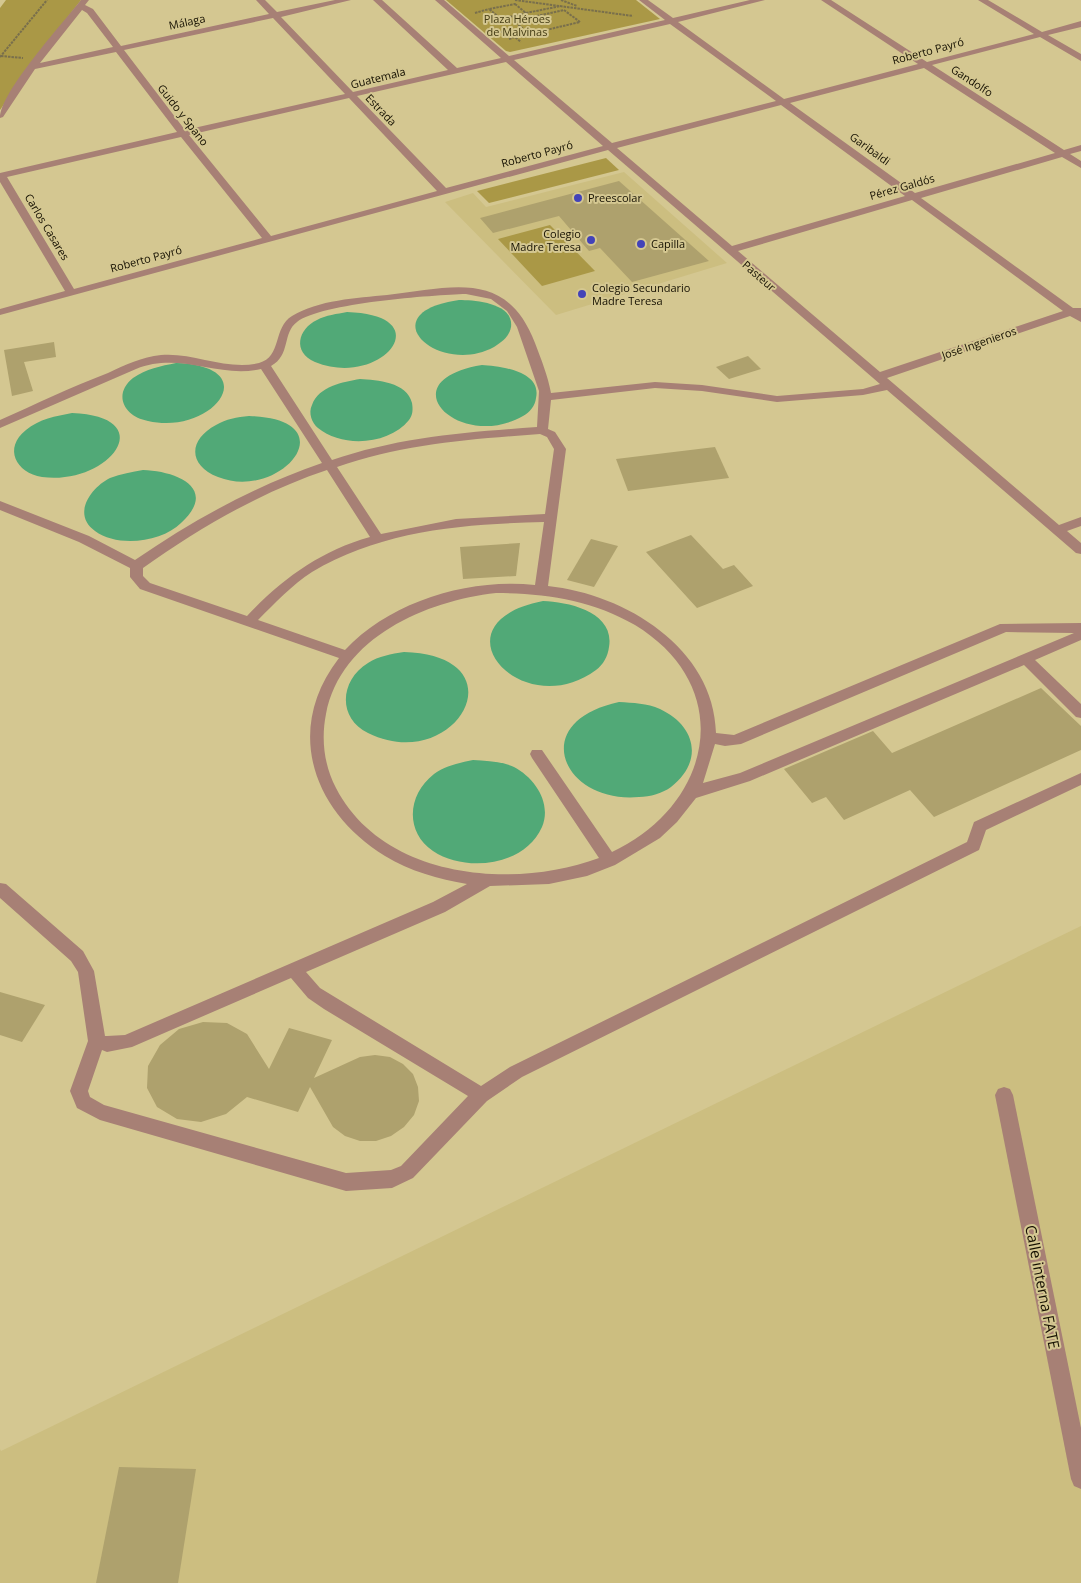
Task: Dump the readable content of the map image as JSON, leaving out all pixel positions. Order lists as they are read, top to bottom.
{
  "streets": {
    "street": [
      "Málaga",
      "Roberto Payró",
      "Guatemala",
      "Gandolfo",
      "Estrada",
      "Guido y Spano",
      "Garibaldi",
      "Pérez Galdós",
      "Carlos Casares",
      "Pasteur",
      "José Ingenieros",
      "Calle interna FATE"
    ]
  },
  "crossings": [
    ["Málaga", "Estrada"],
    ["Málaga", "Guido y Spano"],
    ["Roberto Payró", "Gandolfo"],
    ["Roberto Payró", "Estrada"],
    ["Roberto Payró", "Guido y Spano"],
    ["Roberto Payró", "Garibaldi"],
    ["Roberto Payró", "Carlos Casares"],
    ["Roberto Payró", "Pasteur"],
    ["Guatemala", "Estrada"],
    ["Guatemala", "Guido y Spano"],
    ["Guatemala", "Garibaldi"],
    ["Guatemala", "Carlos Casares"],
    ["Guatemala", "Pasteur"],
    ["Gandolfo", "Pérez Galdós"],
    ["Garibaldi", "Pérez Galdós"],
    ["Garibaldi", "José Ingenieros"],
    ["Pérez Galdós", "Pasteur"],
    ["Pasteur", "José Ingenieros"]
  ],
  "parks": ["Plaza Héroes de Malvinas"],
  "places": [
    "Preescolar",
    "Colegio Madre Teresa",
    "Capilla",
    "Colegio Secundario Madre Teresa"
  ]
}
